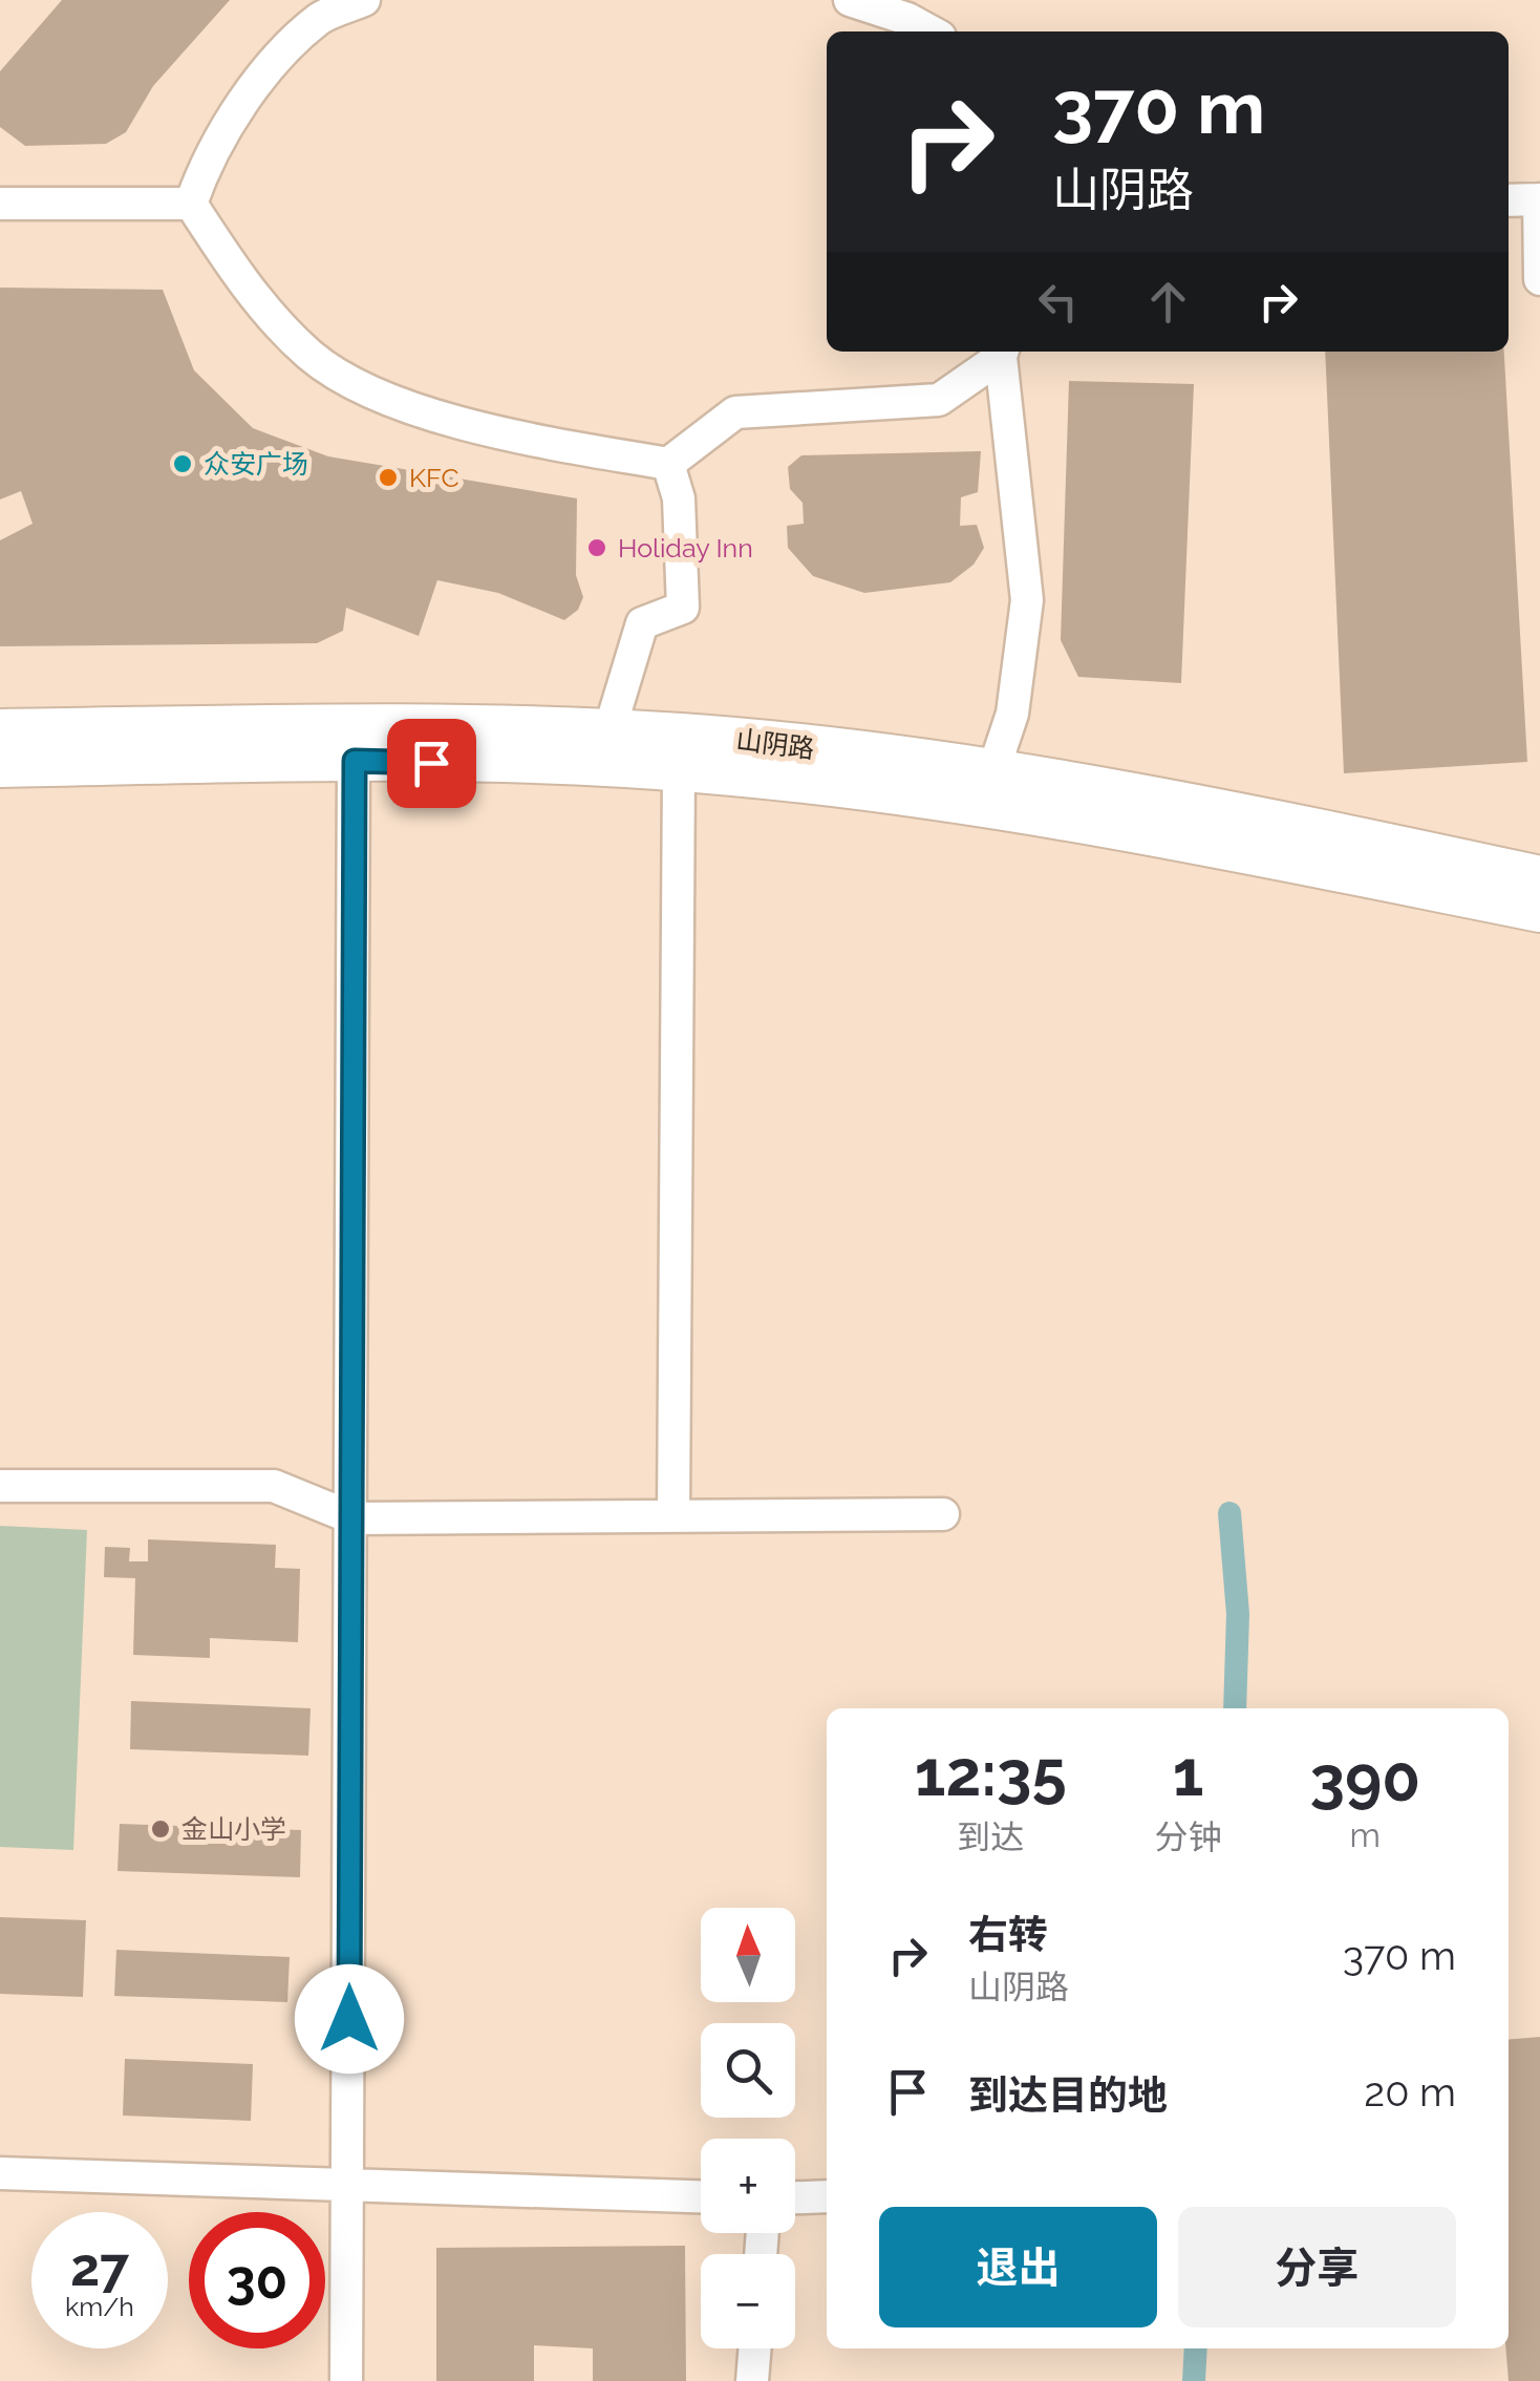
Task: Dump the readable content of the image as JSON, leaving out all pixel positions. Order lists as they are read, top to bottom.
{
  "streets": {
    "main road": ["山阴路"]
  },
  "places": [
    "众安广场",
    "KFC",
    "Holiday Inn",
    "金山小学"
  ],
  "north": "top",
  "page": {
    "turn": ["370 m", "山阴路"],
    "eta": [
      "12:35",
      "到达",
      "1",
      "分钟",
      "390",
      "m"
    ],
    "list": [
      {
        "name": "右转",
        "note": "山阴路",
        "value": "370 m"
      },
      {
        "name": "到达目的地",
        "value": "20 m"
      }
    ],
    "map_buttons": ["+", "−"],
    "buttons": ["退出", "分享"],
    "speed": "27 km/h",
    "limit": "30"
  }
}
